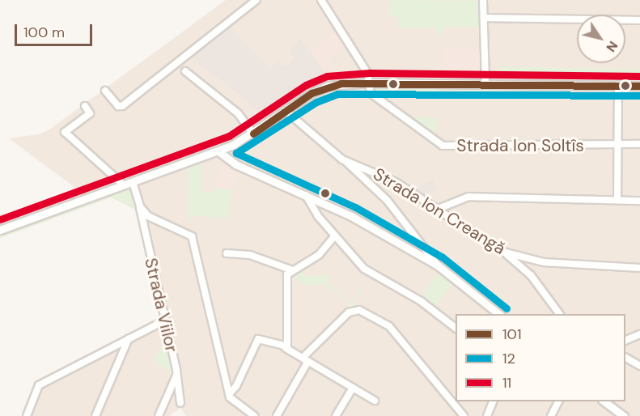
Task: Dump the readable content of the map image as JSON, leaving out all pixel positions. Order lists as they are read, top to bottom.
{
  "streets": {
    "street": ["Strada Ion Soltîs", "Strada Ion Creangă", "Strada Viilor"]
  },
  "lines": ["transit line 11", "transit line 101", "transit line 12"],
  "legend": ["101", "12", "11"],
  "scale_bar": "100 m",
  "north": "bottom right"
}
